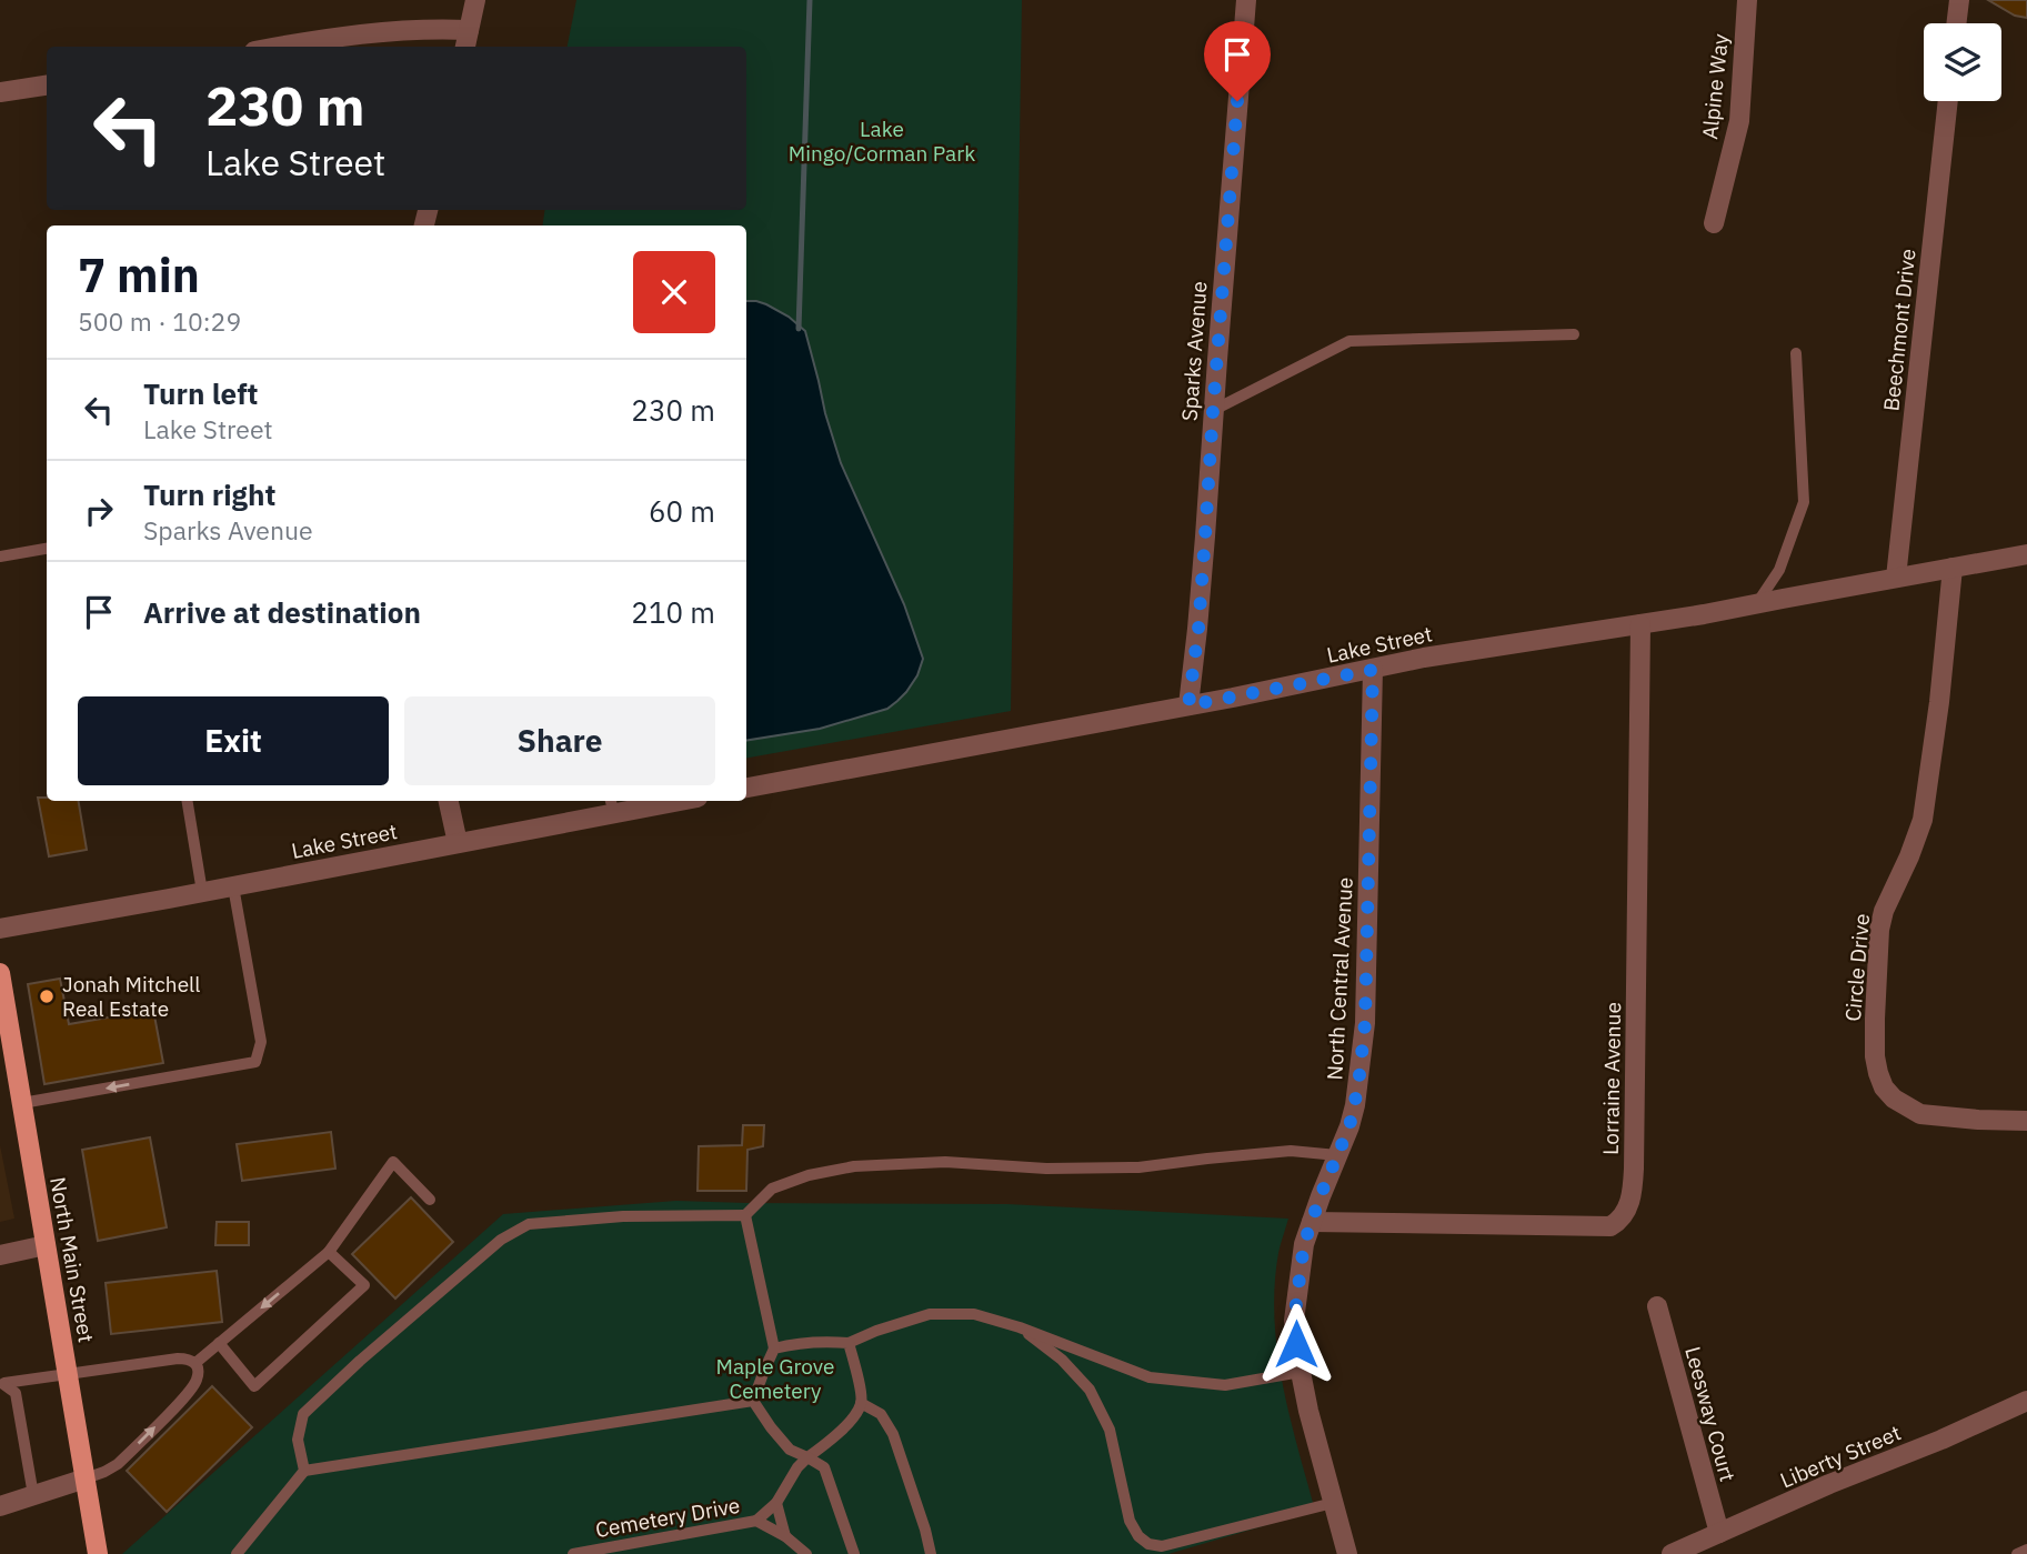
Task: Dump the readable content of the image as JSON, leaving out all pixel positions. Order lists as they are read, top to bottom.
{
  "streets": {
    "main road": ["North Main Street"],
    "street": [
      "Alpine Way",
      "Beechmont Drive",
      "Sparks Avenue",
      "Lake Street",
      "Circle Drive",
      "North Central Avenue",
      "Lorraine Avenue",
      "Leesway Court",
      "Liberty Street"
    ],
    "lane": ["Cemetery Drive"]
  },
  "crossings": [
    ["Beechmont Drive", "Lake Street"],
    ["Sparks Avenue", "Lake Street"],
    ["Lake Street", "Circle Drive"],
    ["Lake Street", "North Central Avenue"],
    ["Lake Street", "Lorraine Avenue"],
    ["North Central Avenue", "Lorraine Avenue"],
    ["Leesway Court", "Liberty Street"]
  ],
  "parks": ["Lake Mingo/Corman Park", "Maple Grove Cemetery"],
  "places": ["Jonah Mitchell Real Estate"],
  "page": {
    "turn": ["230 m", "Lake Street"],
    "heading": ["7 min", "500 m · 10:29"],
    "list": [
      {
        "name": "Turn left",
        "note": "Lake Street",
        "value": "230 m"
      },
      {
        "name": "Turn right",
        "note": "Sparks Avenue",
        "value": "60 m"
      },
      {
        "name": "Arrive at destination",
        "value": "210 m"
      }
    ],
    "buttons": ["Exit", "Share"]
  }
}
